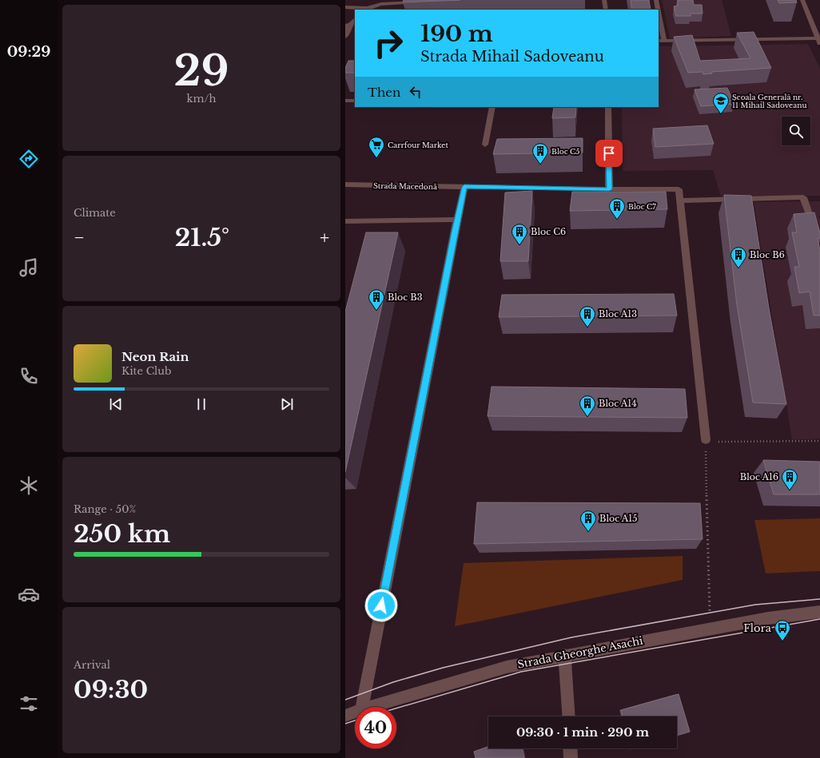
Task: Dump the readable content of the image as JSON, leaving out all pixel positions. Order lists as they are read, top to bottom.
{
  "streets": {
    "street": ["Strada Macedonă", "Strada Gheorghe Asachi"]
  },
  "places": {
    "school or university": ["Școala Generală nr. 11 Mihail Sadoveanu"],
    "supermarket": ["Carrfour Market"],
    "building": [
      "Bloc C5",
      "Bloc C7",
      "Bloc C6",
      "Bloc B6",
      "Bloc B3",
      "Bloc A13",
      "Bloc A14",
      "Bloc A16",
      "Bloc A15"
    ],
    "bus stop": ["Flora"]
  },
  "page": {
    "tabs": "09:29",
    "tile": [
      ["29", "km/h"],
      "Climate",
      ["Range · 50%", "250 km"],
      ["Arrival", "09:30"]
    ],
    "turn": ["190 m", "Strada Mihail Sadoveanu"],
    "then": "Then",
    "heat": ["−", "21.5°", "+"],
    "song": ["Neon Rain", "Kite Club"],
    "limit": "40",
    "trip": "09:30 · 1 min · 290 m"
  }
}
